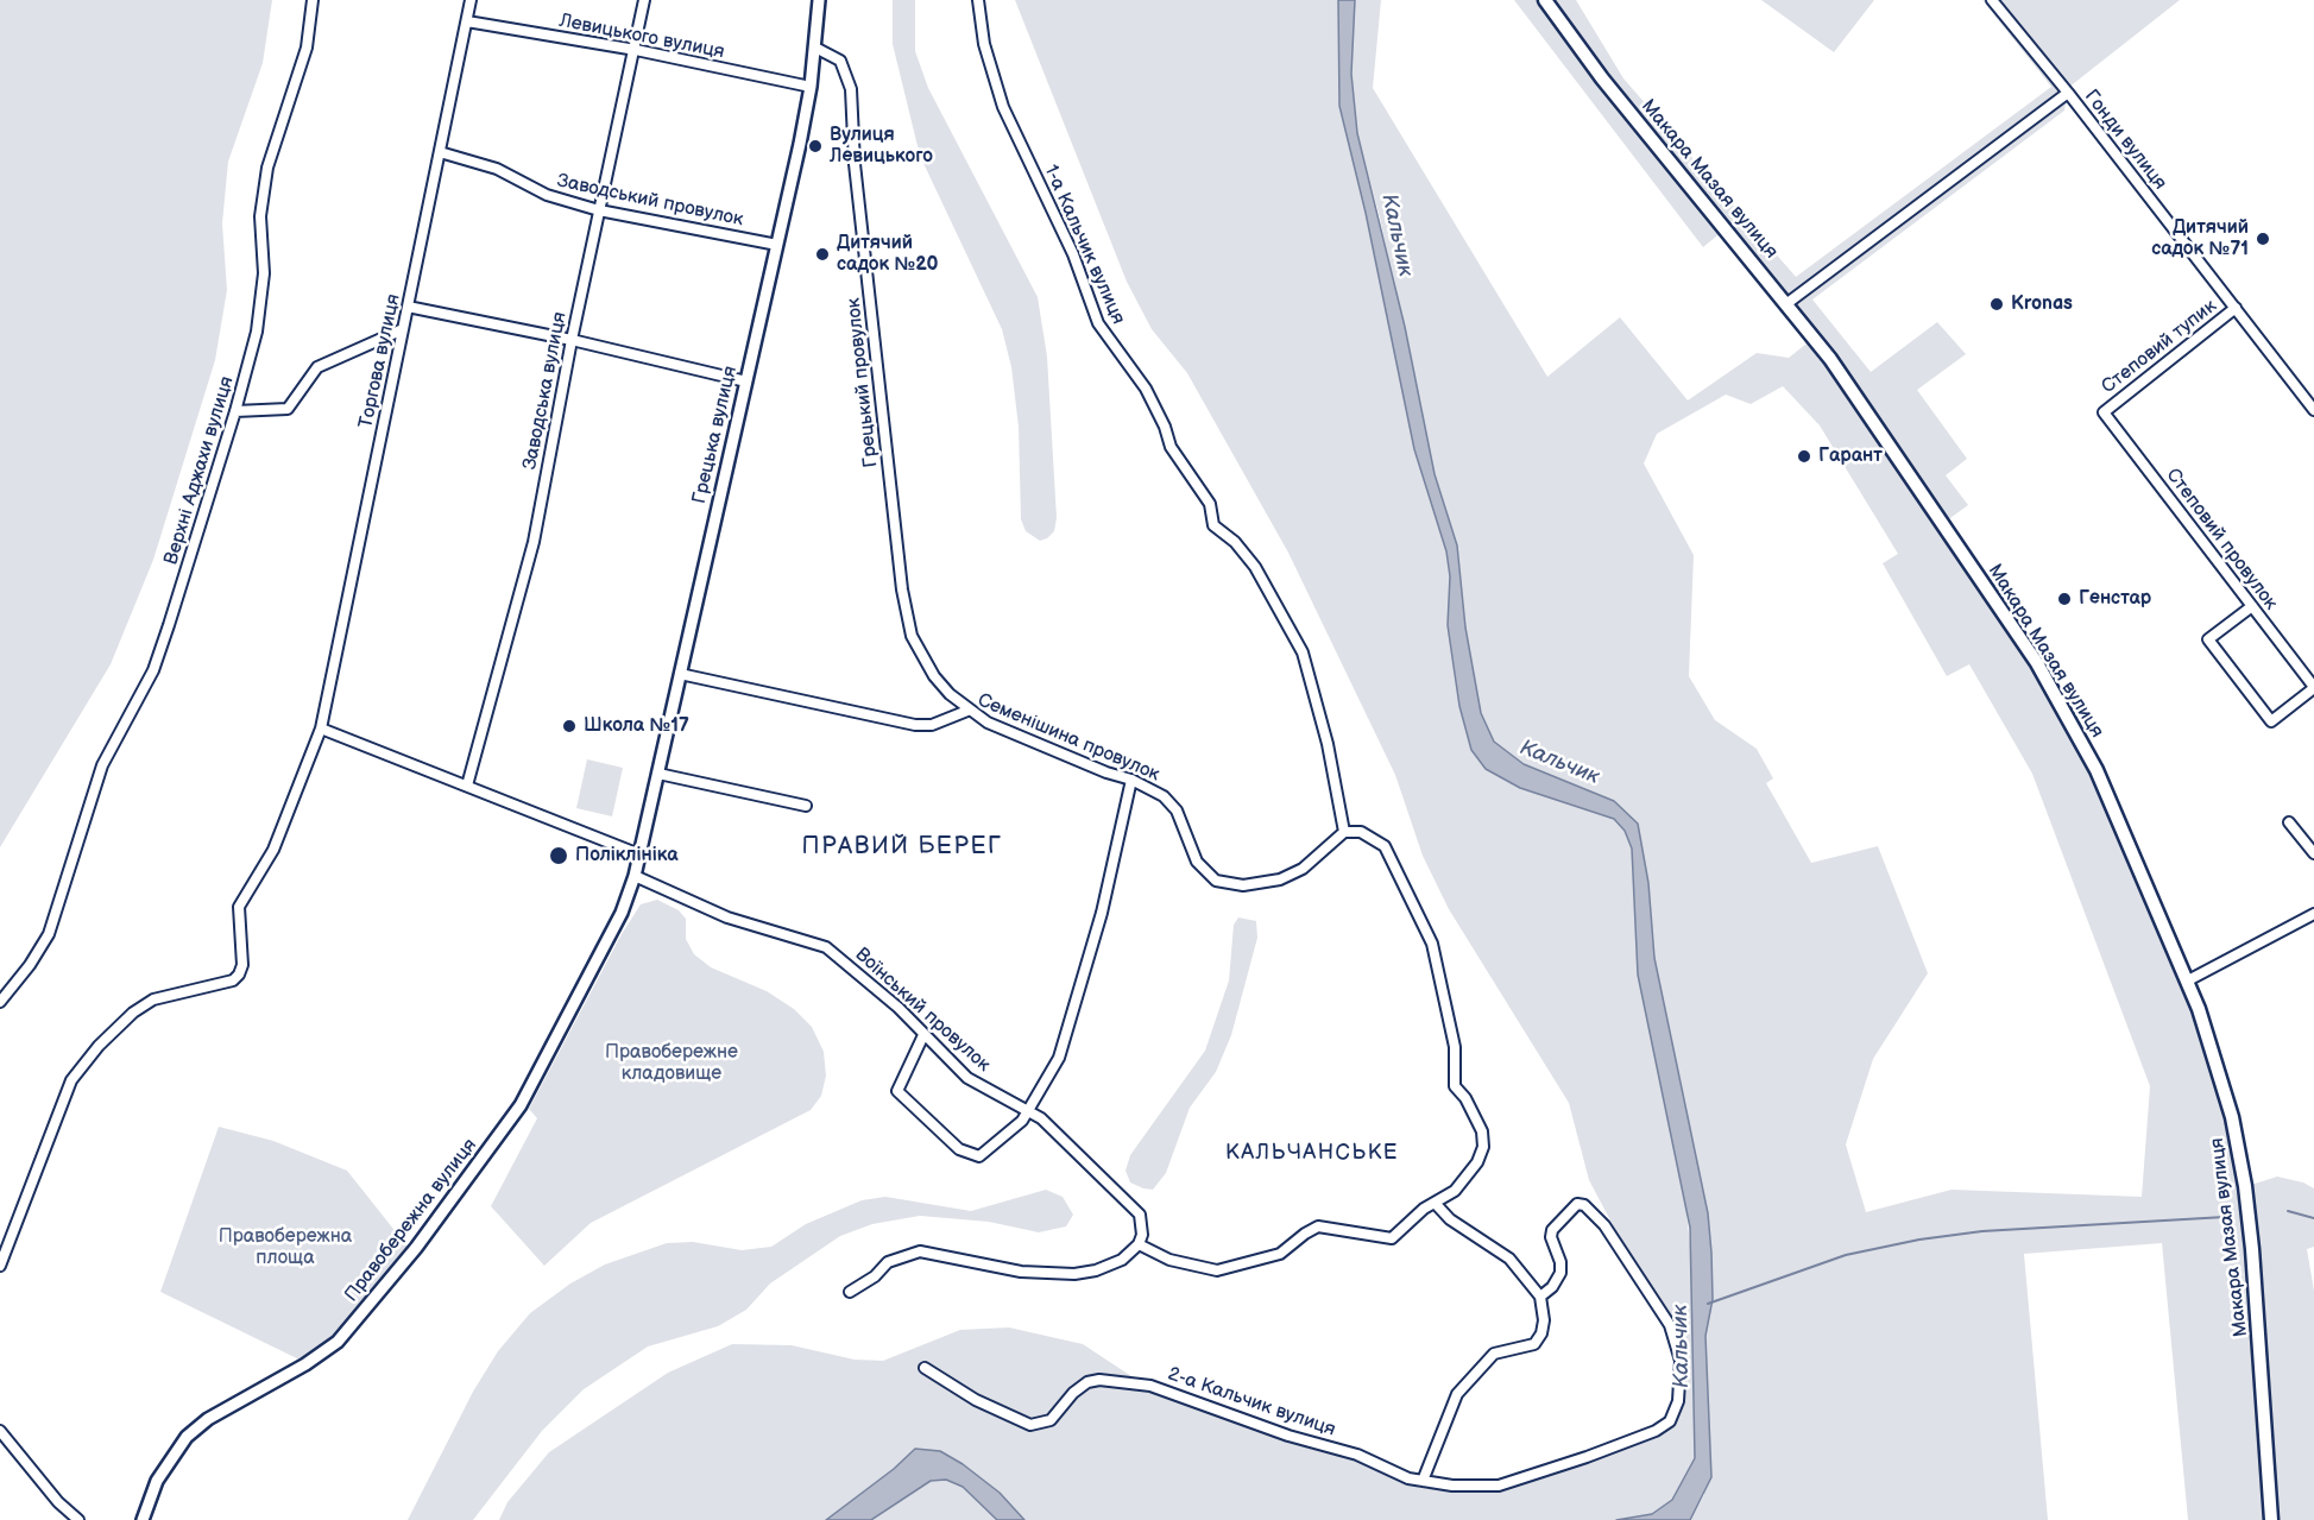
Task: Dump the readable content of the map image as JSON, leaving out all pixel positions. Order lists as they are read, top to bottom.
{
  "streets": {
    "main road": ["Макара Мазая вулиця"],
    "street": [
      "Левицького вулиця",
      "Гонди вулиця",
      "Заводський провулок",
      "1-а Кальчик вулиця",
      "Степовий тупик",
      "Торгова вулиця",
      "Грецький провулок",
      "Заводська вулиця",
      "Грецька вулиця",
      "Верхні Аджахи вулиця",
      "Степовий провулок",
      "Семенішина провулок",
      "Воїнський провулок",
      "Правобережна вулиця",
      "2-а Кальчик вулиця"
    ]
  },
  "crossings": [
    ["Левицького вулиця", "Торгова вулиця"],
    ["Левицького вулиця", "Заводська вулиця"],
    ["Левицького вулиця", "Грецька вулиця"],
    ["Гонди вулиця", "Степовий тупик"],
    ["Заводський провулок", "Торгова вулиця"],
    ["Заводський провулок", "Заводська вулиця"],
    ["Заводський провулок", "Грецька вулиця"],
    ["1-а Кальчик вулиця", "Семенішина провулок"],
    ["Степовий тупик", "Степовий провулок"],
    ["Грецький провулок", "Грецька вулиця"],
    ["Грецький провулок", "Семенішина провулок"],
    ["Грецька вулиця", "Семенішина провулок"],
    ["Грецька вулиця", "Воїнський провулок"],
    ["Грецька вулиця", "Правобережна вулиця"],
    ["Воїнський провулок", "Правобережна вулиця"]
  ],
  "districts": ["ПРАВИЙ БЕРЕГ", "КАЛЬЧАНСЬКЕ"],
  "water": ["Кальчик"],
  "parks": ["Правобережне кладовище", "Правобережна площа"],
  "places": [
    "Вулиця Левицького",
    "Дитячий садок №71",
    "Дитячий садок №20",
    "Kronas",
    "Гарант",
    "Генстар",
    "Школа №17",
    "Поліклініка"
  ]
}
